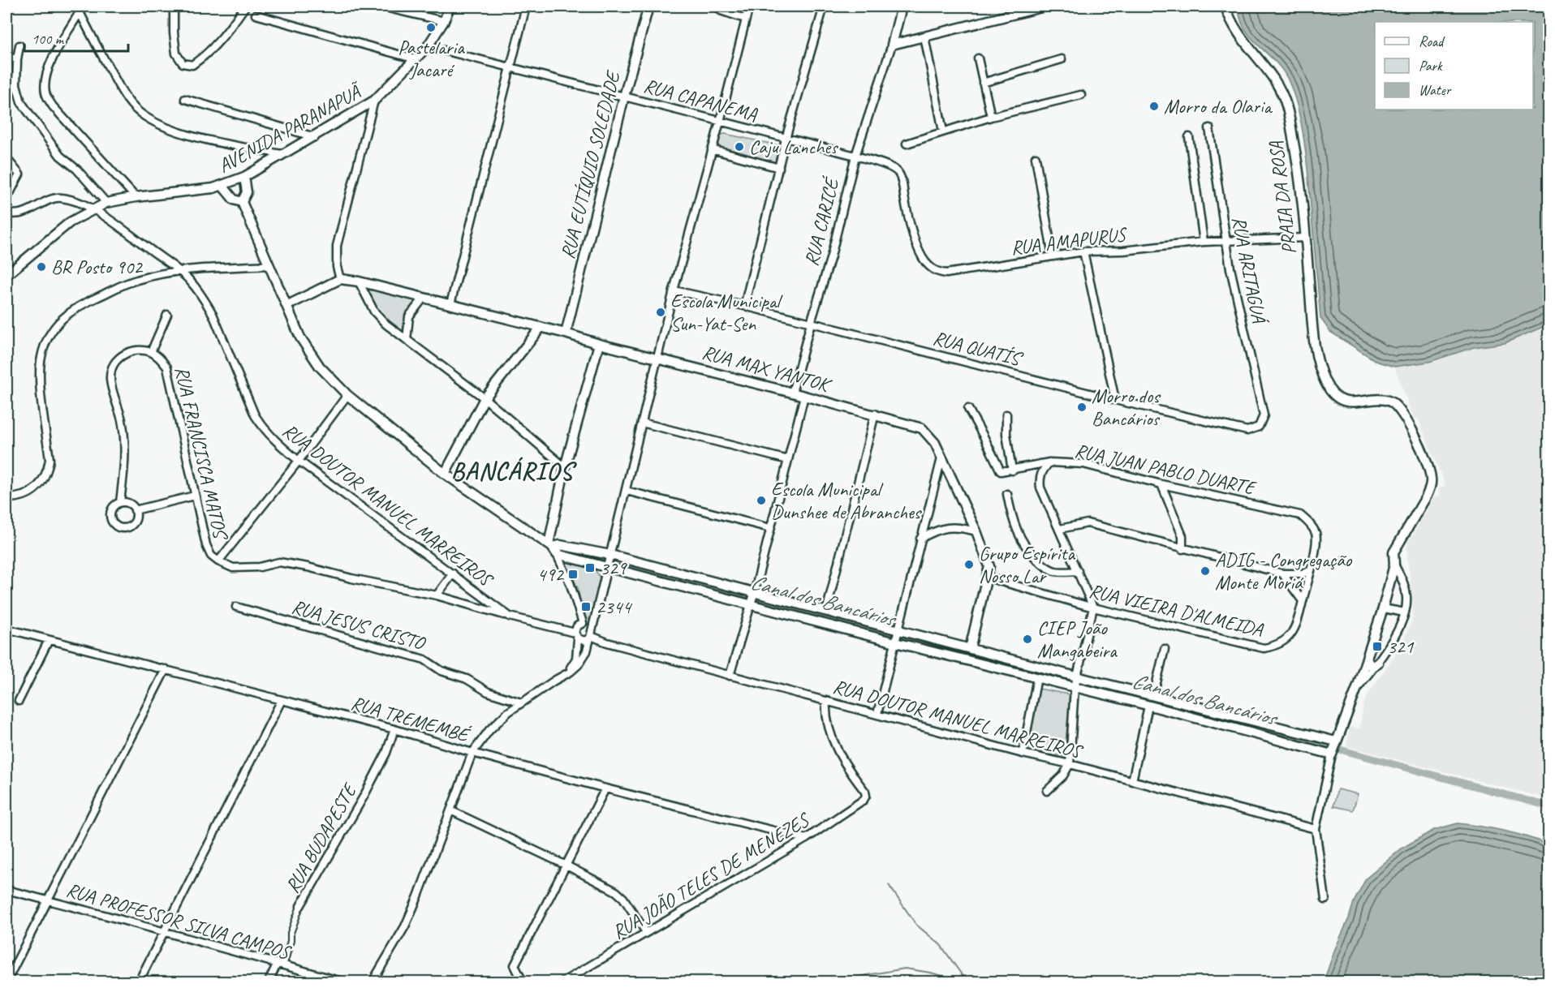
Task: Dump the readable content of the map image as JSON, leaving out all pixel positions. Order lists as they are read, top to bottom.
{
  "streets": {
    "street": [
      "RUA CAPANEMA",
      "AVENIDA PARANAPUÃ",
      "RUA EUTÍQUIO SOLEDADE",
      "PRAIA DA ROSA",
      "RUA CARICÉ",
      "RUA AMAPURUS",
      "RUA ARITAGUÁ",
      "RUA QUATÍS",
      "RUA MAX YANTOK",
      "RUA FRANCISCA MATOS",
      "RUA JUAN PABLO DUARTE",
      "RUA DOUTOR MANUEL MARREIROS",
      "RUA VIEIRA D'ALMEIDA",
      "RUA JESUS CRISTO",
      "RUA TREMEMBÉ",
      "RUA BUDAPESTE",
      "RUA JOÃO TELES DE MENEZES",
      "RUA PROFESSOR SILVA CAMPOS"
    ]
  },
  "crossings": [
    ["RUA CAPANEMA", "AVENIDA PARANAPUÃ"],
    ["RUA CAPANEMA", "RUA EUTÍQUIO SOLEDADE"],
    ["RUA CAPANEMA", "RUA CARICÉ"],
    ["RUA CAPANEMA", "RUA AMAPURUS"],
    ["AVENIDA PARANAPUÃ", "RUA DOUTOR MANUEL MARREIROS"],
    ["RUA EUTÍQUIO SOLEDADE", "RUA MAX YANTOK"],
    ["PRAIA DA ROSA", "RUA AMAPURUS"],
    ["RUA CARICÉ", "RUA QUATÍS"],
    ["RUA CARICÉ", "RUA MAX YANTOK"],
    ["RUA AMAPURUS", "RUA ARITAGUÁ"],
    ["RUA ARITAGUÁ", "RUA QUATÍS"],
    ["RUA MAX YANTOK", "RUA VIEIRA D'ALMEIDA"],
    ["RUA FRANCISCA MATOS", "RUA DOUTOR MANUEL MARREIROS"],
    ["RUA JUAN PABLO DUARTE", "RUA VIEIRA D'ALMEIDA"],
    ["RUA DOUTOR MANUEL MARREIROS", "RUA JOÃO TELES DE MENEZES"],
    ["RUA TREMEMBÉ", "RUA BUDAPESTE"],
    ["RUA TREMEMBÉ", "RUA JOÃO TELES DE MENEZES"],
    ["RUA BUDAPESTE", "RUA PROFESSOR SILVA CAMPOS"]
  ],
  "districts": ["BANCÁRIOS"],
  "water": ["Canal dos Bancários"],
  "places": {
    "other": [
      "Pastelaria Jacaré",
      "Morro da Olaria",
      "Caju Lanches",
      "BR Posto 902",
      "Escola Municipal Sun-Yat-Sen",
      "Morro dos Bancários",
      "Escola Municipal Dunshee de Abranches",
      "Grupo Espírita Nosso Lar",
      "ADIG - Congregação Monte Moriá",
      "CIEP João Mangabeira"
    ],
    "transit": [
      "329",
      "492",
      "2344",
      "321"
    ]
  },
  "legend": ["Road", "Park", "Water"],
  "scale_bar": "100 m"
}
